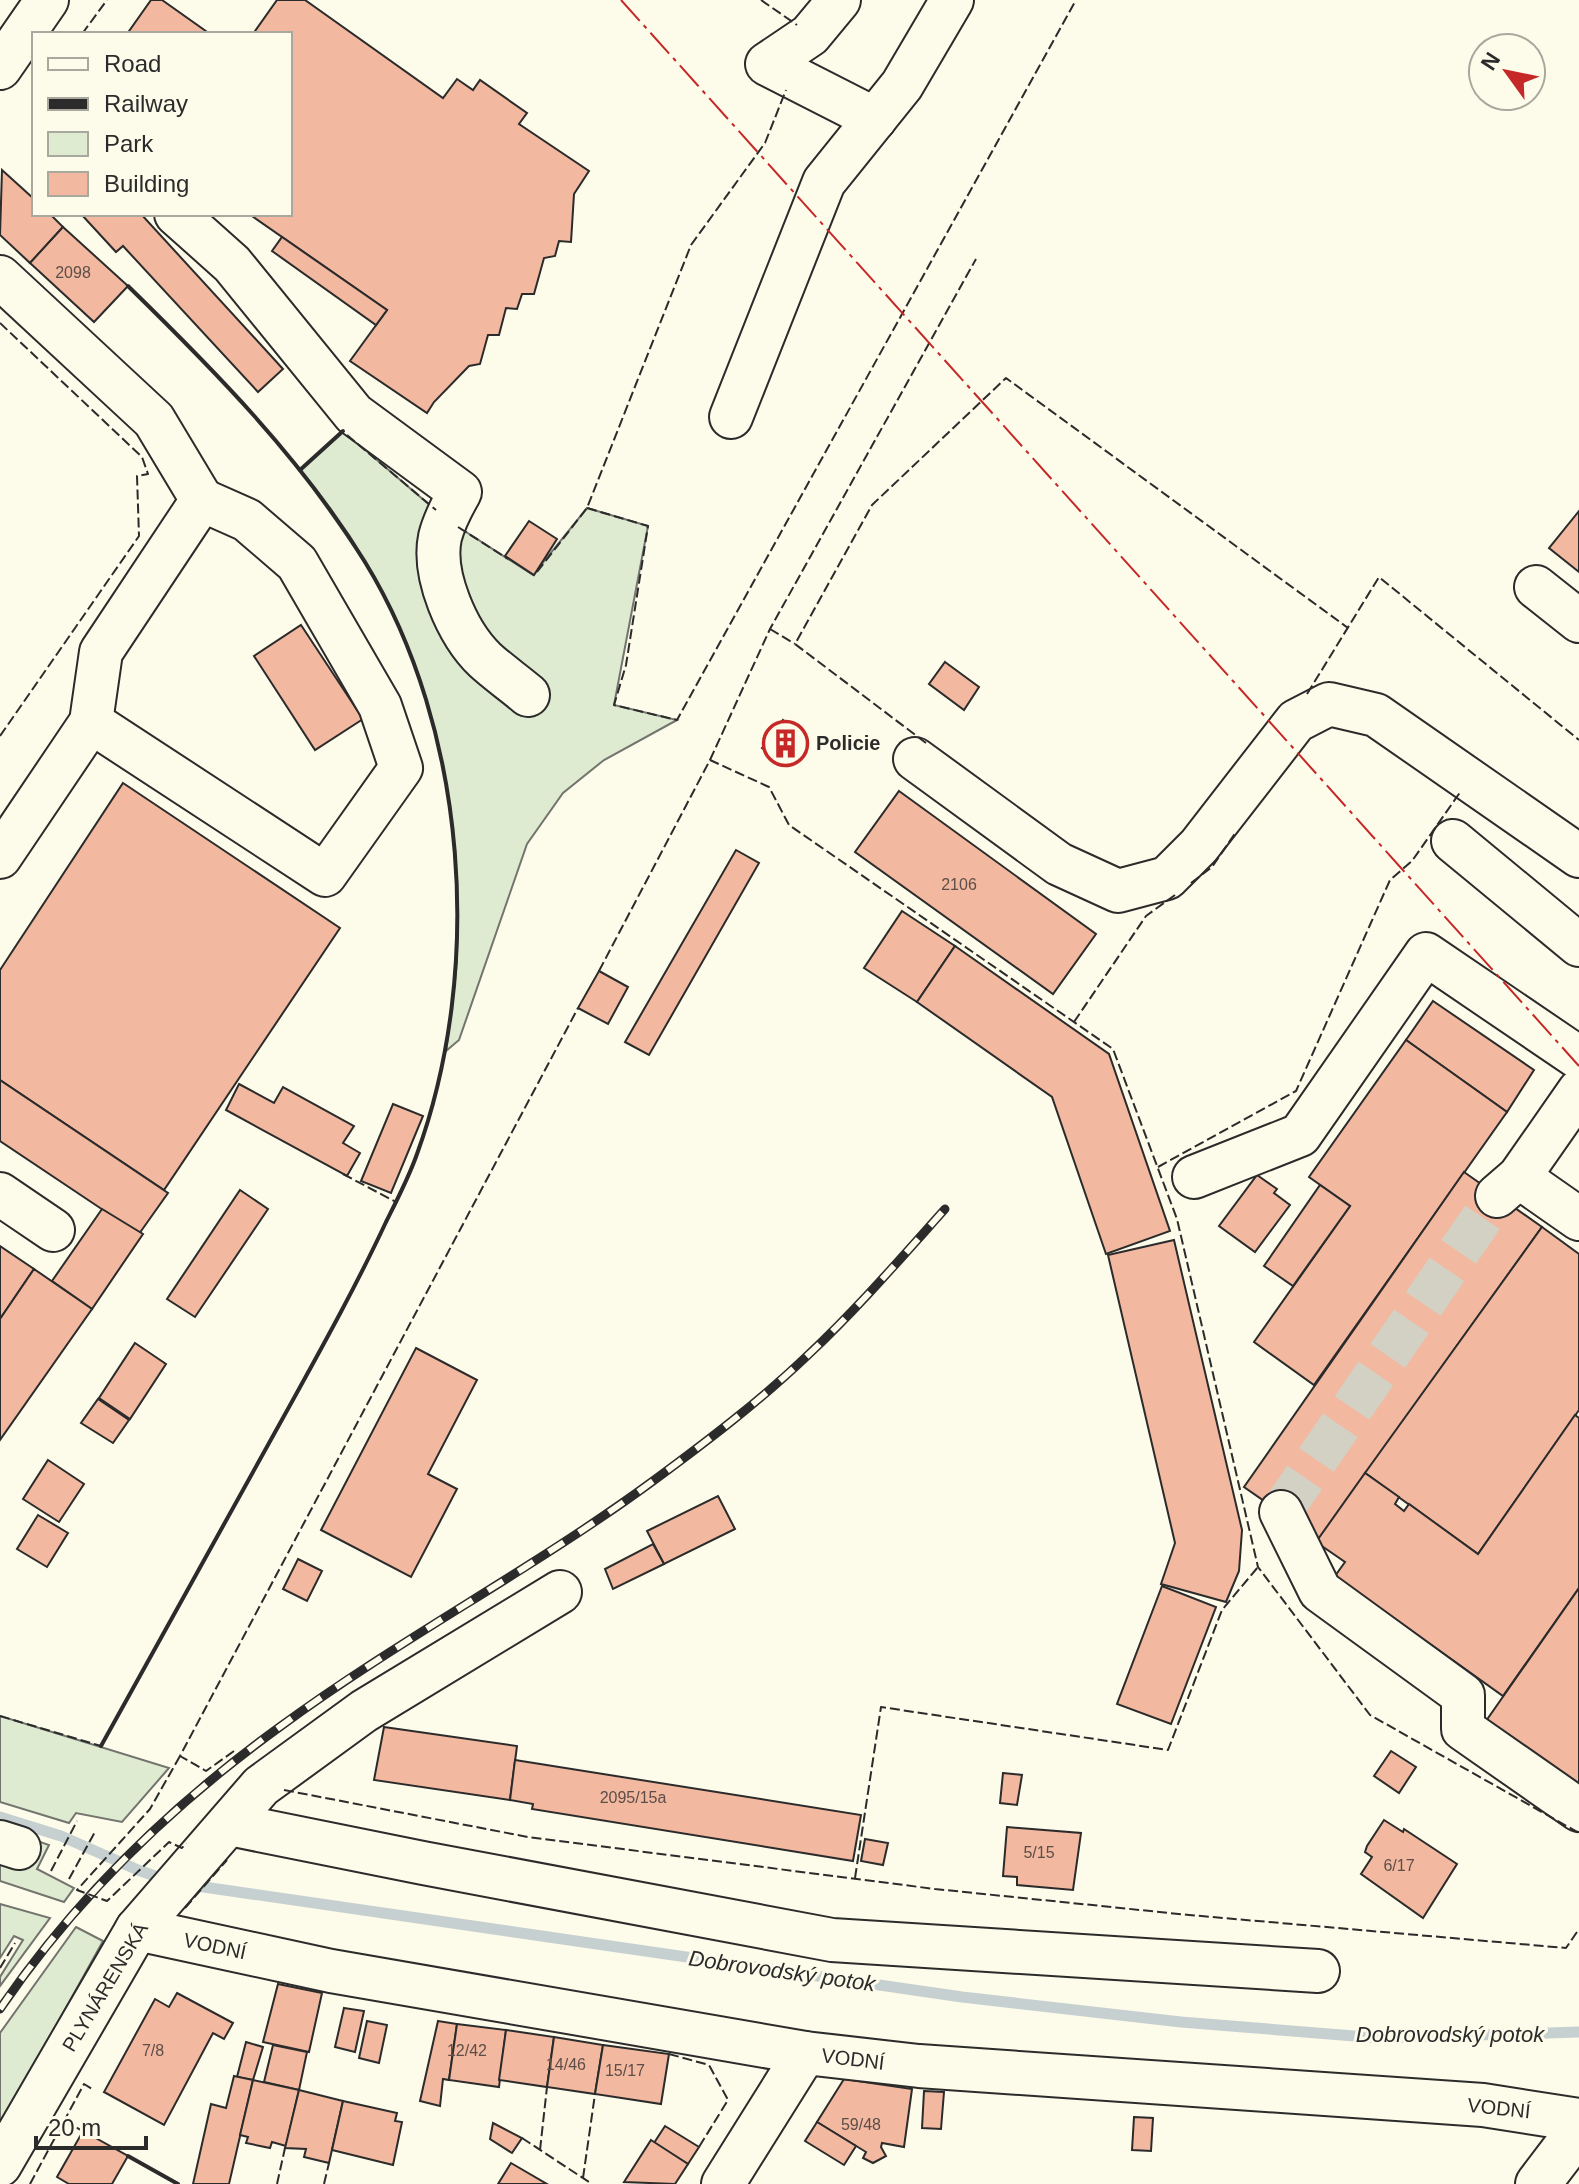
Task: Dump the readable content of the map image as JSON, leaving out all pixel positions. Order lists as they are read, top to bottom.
{
  "streets": {
    "street": ["VODNÍ", "PLYNÁRENSKÁ"]
  },
  "crossings": [
    ["VODNÍ", "PLYNÁRENSKÁ"]
  ],
  "water": ["Dobrovodský potok"],
  "places": {
    "building": ["Policie"]
  },
  "house_numbers": [
    "2098",
    "2106",
    "2095/15a",
    "5/15",
    "6/17",
    "7/8",
    "12/42",
    "14/46",
    "15/17",
    "59/48"
  ],
  "legend": [
    "Road",
    "Railway",
    "Park",
    "Building"
  ],
  "scale_bar": "20 m",
  "north": "top left"
}
